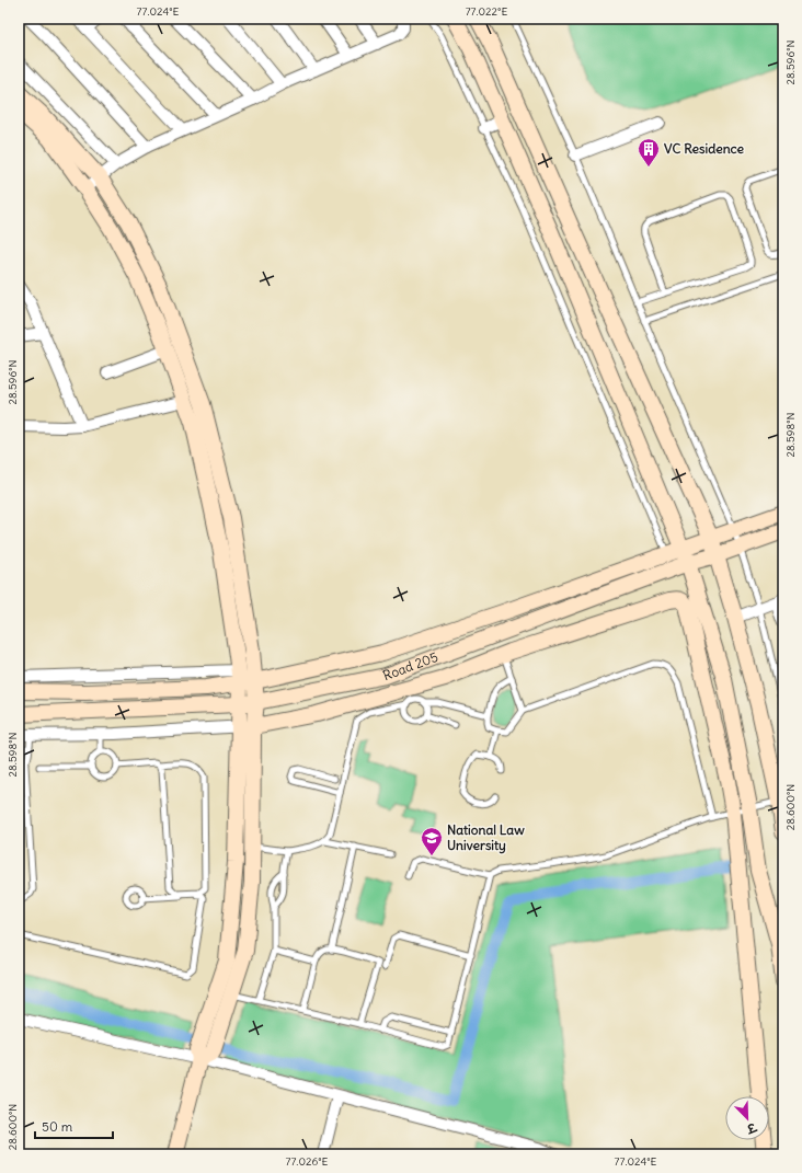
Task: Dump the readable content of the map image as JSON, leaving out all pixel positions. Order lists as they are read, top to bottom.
{
  "streets": {
    "main road": ["Road 205"]
  },
  "places": {
    "building": ["VC Residence"],
    "school or university": ["National Law University"]
  },
  "scale_bar": "50 m",
  "north": "bottom right",
  "coordinates": [
    "77.024°E",
    "77.022°E",
    "28.596°N",
    "28.598°N",
    "28.600°N",
    "77.026°E"
  ]
}
